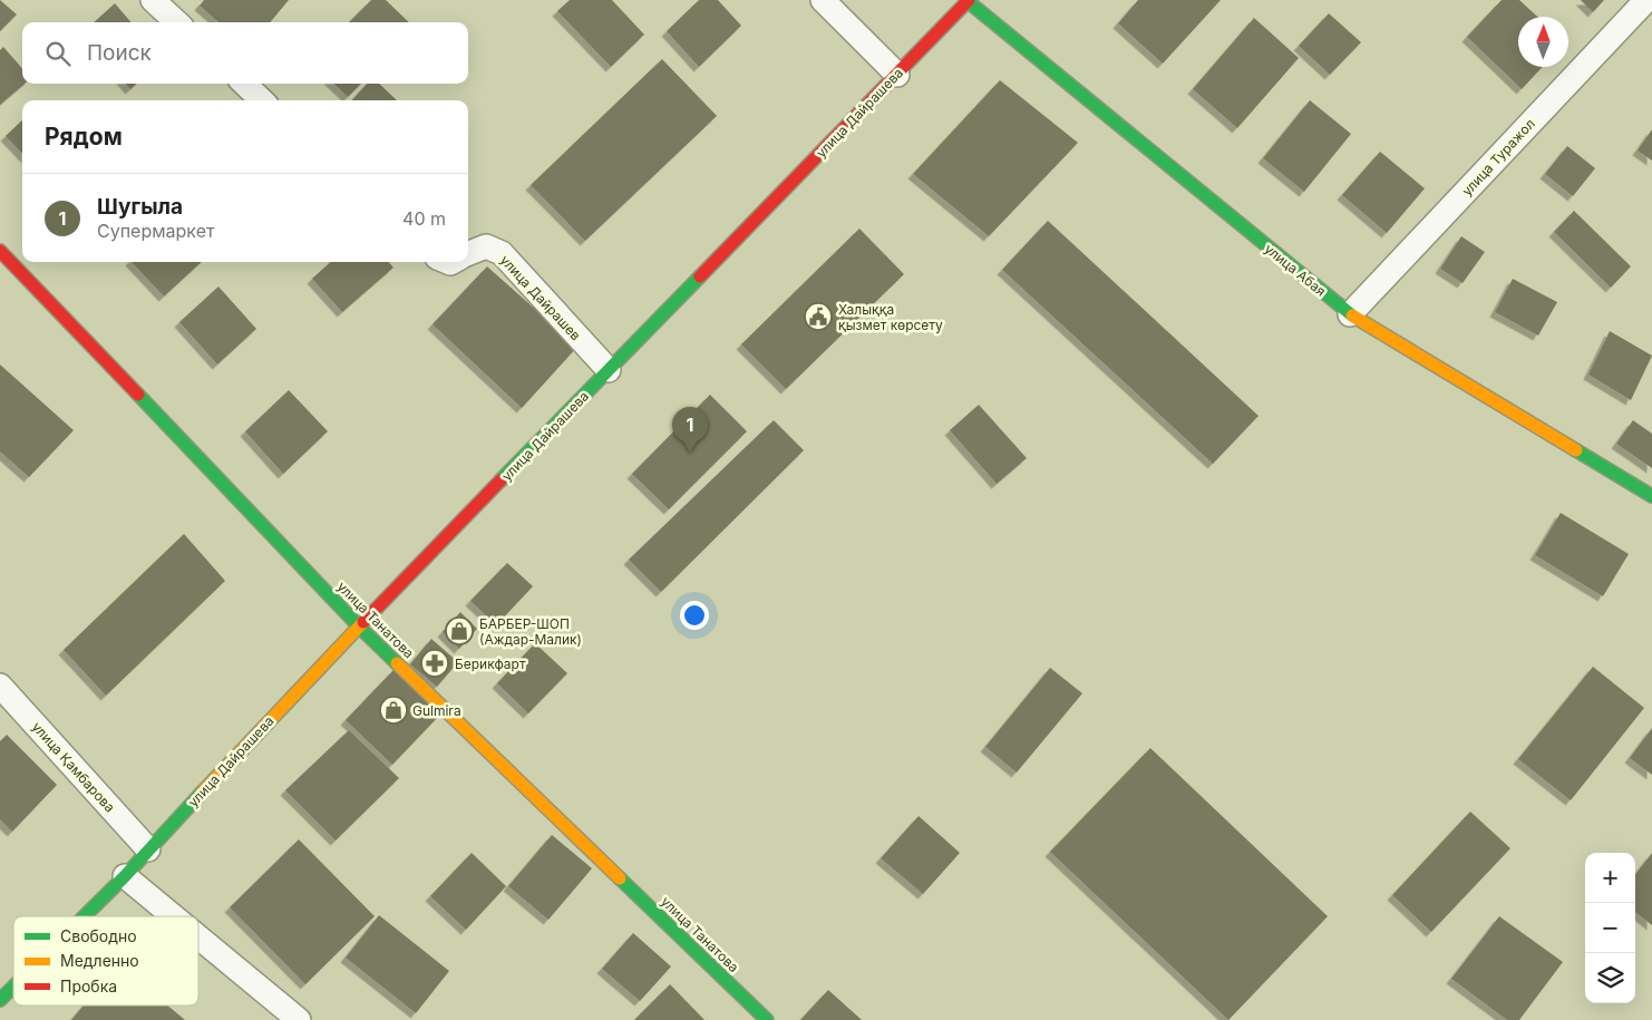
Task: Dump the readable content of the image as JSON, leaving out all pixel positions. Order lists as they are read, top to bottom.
{
  "streets": {
    "street": [
      "улица Дайрашева",
      "улица Туражол",
      "улица Абая",
      "улица Дайрашев",
      "улица Танатова",
      "улица Қамбарова"
    ]
  },
  "crossings": [
    ["улица Дайрашева", "улица Абая"],
    ["улица Дайрашева", "улица Дайрашев"],
    ["улица Дайрашева", "улица Танатова"],
    ["улица Дайрашева", "улица Қамбарова"],
    ["улица Туражол", "улица Абая"]
  ],
  "places": {
    "public building": ["Халыққа қызмет көрсету"],
    "shop": ["БАРБЕР-ШОП (Аждар-Малик)", "Gulmira"],
    "pharmacy": ["Берикфарт"]
  },
  "legend": ["Свободно", "Медленно", "Пробка"],
  "north": "top",
  "page": {
    "search": "Поиск",
    "heading": "Рядом",
    "list": [
      {
        "mark": "1",
        "name": "Шугыла",
        "note": "Супермаркет",
        "value": "40 m"
      }
    ],
    "pins": "1",
    "map_buttons": ["+", "−"]
  }
}
